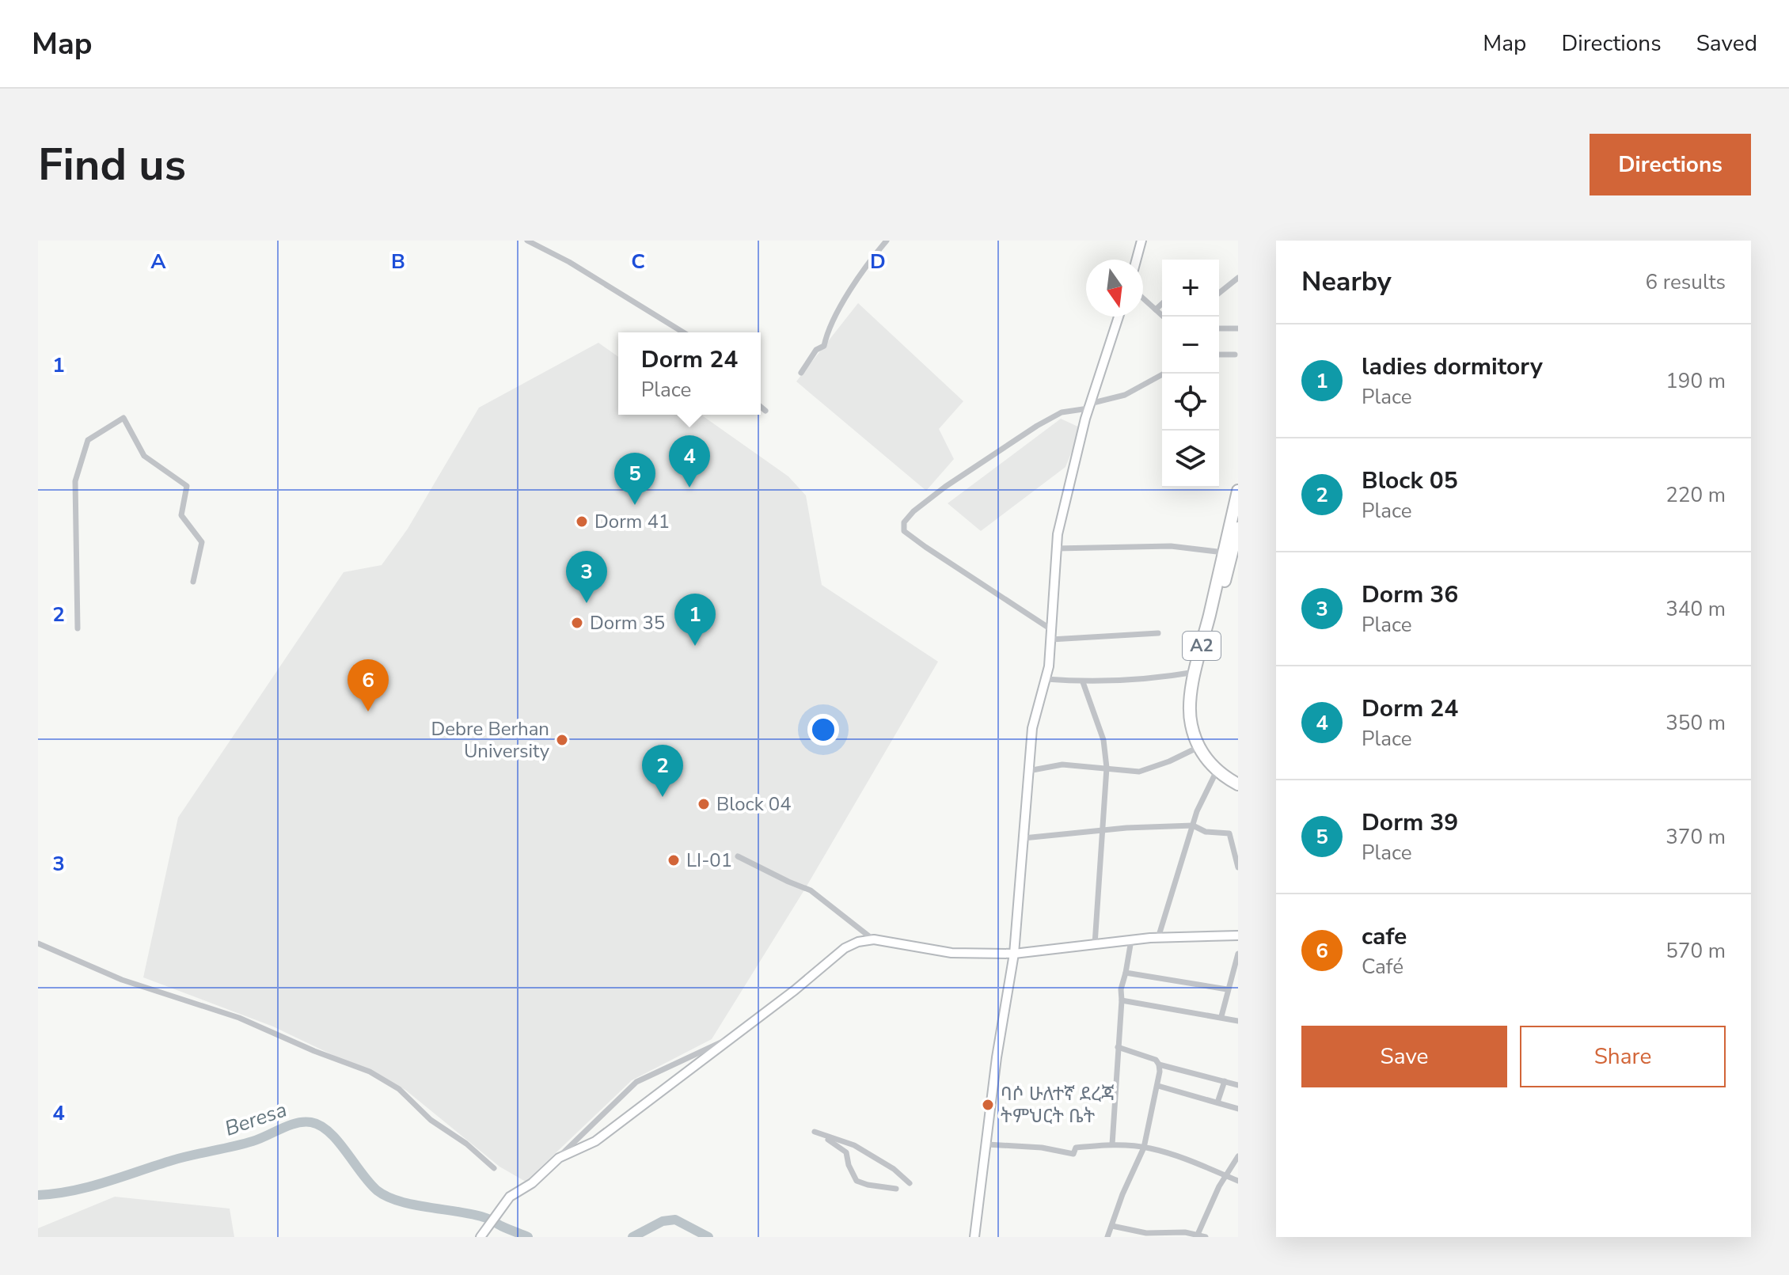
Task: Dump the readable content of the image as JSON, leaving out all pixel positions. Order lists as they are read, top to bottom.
{
  "streets": {
    "highway": ["A2"]
  },
  "water": ["Beresa"],
  "places": [
    "Dorm 41",
    "Dorm 35",
    "Debre Berhan University",
    "Block 04",
    "LI-01",
    "ባሶ ሁለተኛ ደረጃ ትምህርት ቤት"
  ],
  "north": "bottom",
  "page": {
    "header": "Map",
    "nav": ["Map", "Directions", "Saved"],
    "buttons": [
      "Directions",
      ["Save", "Share"]
    ],
    "title": "Find us",
    "heading": ["Nearby", "6 results"],
    "map_buttons": ["+", "−"],
    "list": [
      {
        "mark": "1",
        "name": "ladies dormitory",
        "note": "Place",
        "value": "190 m"
      },
      {
        "mark": "2",
        "name": "Block 05",
        "note": "Place",
        "value": "220 m"
      },
      {
        "mark": "3",
        "name": "Dorm 36",
        "note": "Place",
        "value": "340 m"
      },
      {
        "mark": "4",
        "name": "Dorm 24",
        "note": "Place",
        "value": "350 m"
      },
      {
        "mark": "5",
        "name": "Dorm 39",
        "note": "Place",
        "value": "370 m"
      },
      {
        "mark": "6",
        "name": "cafe",
        "note": "Café",
        "value": "570 m"
      }
    ],
    "popup": ["Dorm 24", "Place"],
    "pins": [
      "4",
      "5",
      "3",
      "1",
      "6",
      "2"
    ]
  },
  "grid": {
    "columns": [
      "A",
      "B",
      "C",
      "D"
    ],
    "rows": [
      "1",
      "2",
      "3",
      "4"
    ]
  }
}
